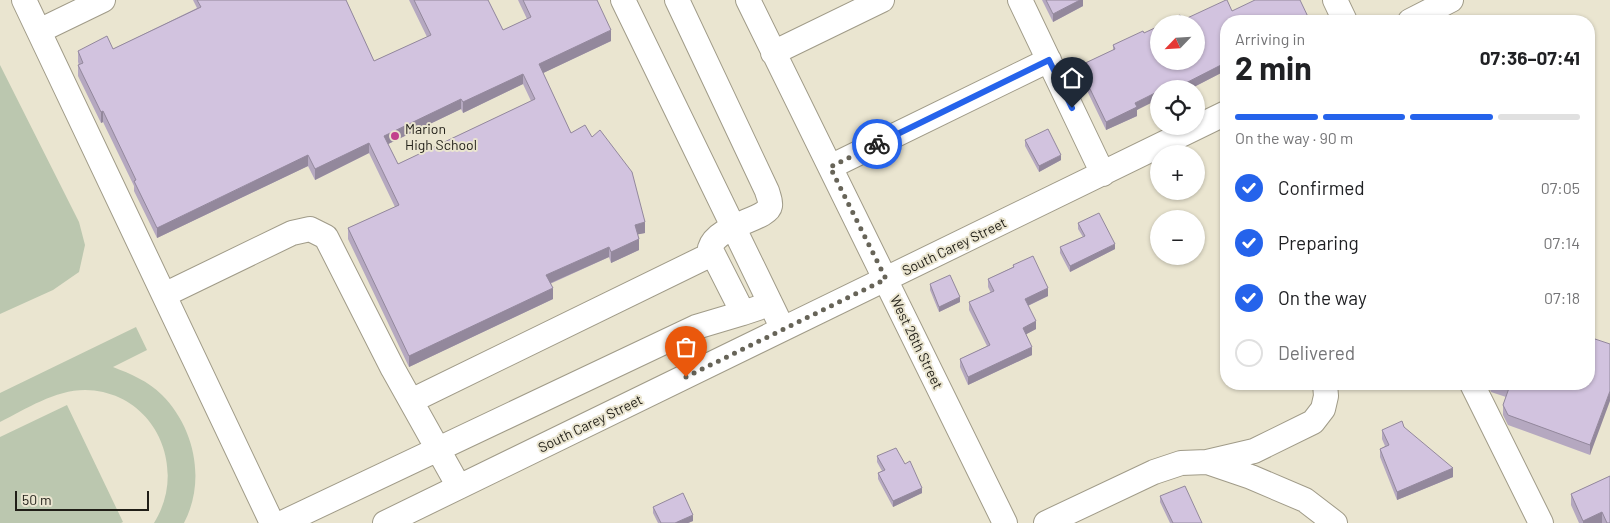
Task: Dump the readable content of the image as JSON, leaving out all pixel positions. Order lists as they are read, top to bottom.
{
  "streets": {
    "street": ["South Carey Street", "West 26th Street"]
  },
  "crossings": [
    ["South Carey Street", "West 26th Street"]
  ],
  "places": ["Marion High School"],
  "scale_bar": "50 m",
  "north": "bottom left",
  "page": {
    "map_buttons": ["+", "−"],
    "heading": ["2 min", "Arriving in", "07:36–07:41"],
    "bar": "On the way · 90 m",
    "list": [
      ["Confirmed", "07:05"],
      ["Preparing", "07:14"],
      ["On the way", "07:18"],
      "Delivered"
    ],
    "scale": "50 m"
  }
}
